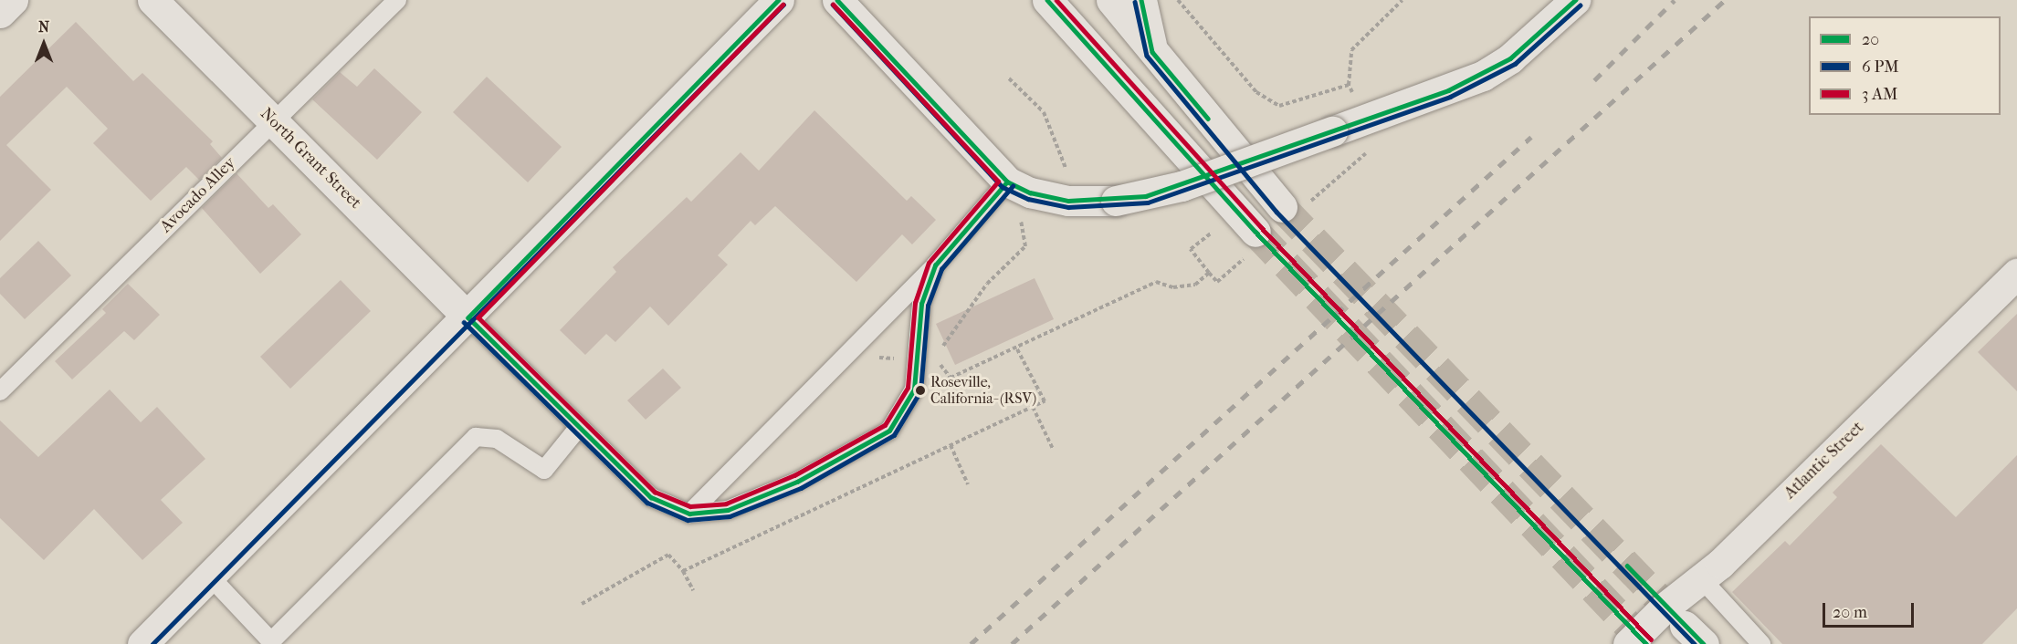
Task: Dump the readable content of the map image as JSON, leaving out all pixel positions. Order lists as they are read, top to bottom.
{
  "streets": {
    "street": ["North Grant Street", "Atlantic Street"],
    "lane": ["Avocado Alley"]
  },
  "crossings": [
    ["North Grant Street", "Avocado Alley"]
  ],
  "places": ["Roseville, California- (RSV)"],
  "lines": ["transit line 20"],
  "legend": ["20", "6 PM", "3 AM"],
  "scale_bar": "20 m",
  "north": "top"
}
